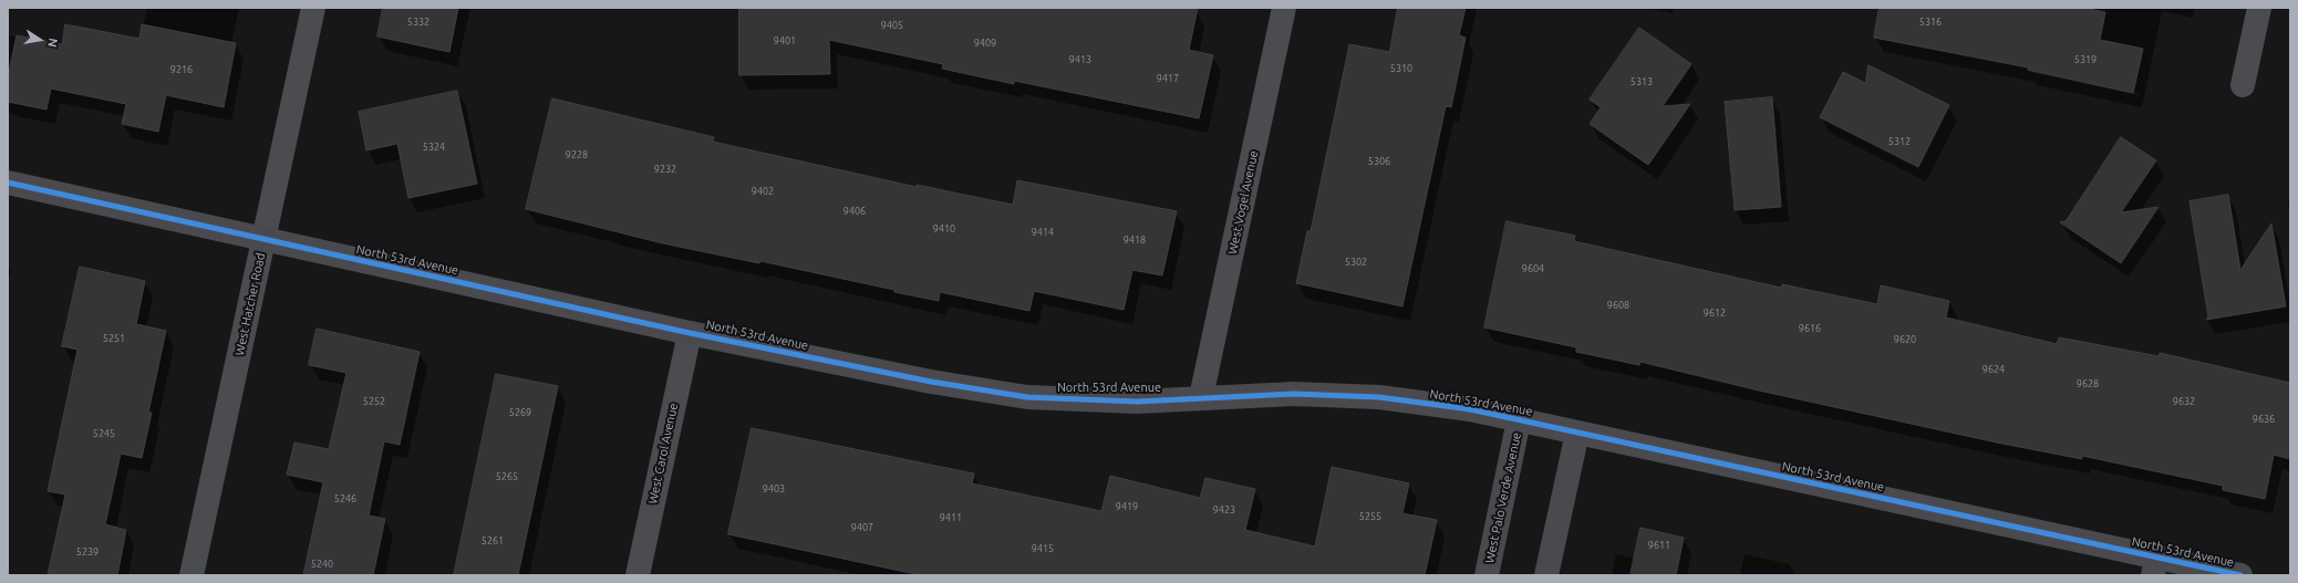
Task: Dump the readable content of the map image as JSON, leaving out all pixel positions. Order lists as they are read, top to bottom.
{
  "streets": {
    "street": [
      "West Vogel Avenue",
      "North 53rd Avenue",
      "West Hatcher Road",
      "West Carol Avenue",
      "West Palo Verde Avenue"
    ]
  },
  "crossings": [
    ["West Vogel Avenue", "North 53rd Avenue"],
    ["North 53rd Avenue", "West Hatcher Road"],
    ["North 53rd Avenue", "West Carol Avenue"],
    ["North 53rd Avenue", "West Palo Verde Avenue"]
  ],
  "house_numbers": [
    "5332",
    "5316",
    "9405",
    "9401",
    "9409",
    "9413",
    "5319",
    "5310",
    "9216",
    "9417",
    "5313",
    "5312",
    "5324",
    "9228",
    "5306",
    "9232",
    "9402",
    "9406",
    "9410",
    "9414",
    "9418",
    "5302",
    "9604",
    "9608",
    "9612",
    "9616",
    "5251",
    "9620",
    "9624",
    "9628",
    "5252",
    "9632",
    "5269",
    "9636",
    "5245",
    "5265",
    "9403",
    "5246",
    "9419",
    "9423",
    "5255",
    "9411",
    "9407",
    "5261",
    "9611",
    "9415",
    "5239",
    "5240"
  ],
  "north": "right"
}
